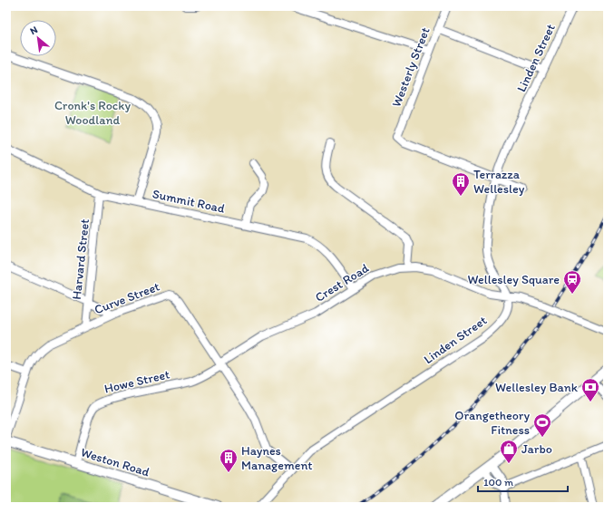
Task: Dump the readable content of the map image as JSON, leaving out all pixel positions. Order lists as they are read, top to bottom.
{
  "streets": {
    "main road": ["Weston Road"],
    "street": [
      "Linden Street",
      "Westerly Street",
      "Summit Road",
      "Harvard Street",
      "Crest Road",
      "Curve Street",
      "Howe Street"
    ]
  },
  "crossings": [
    ["Linden Street", "Westerly Street"],
    ["Linden Street", "Crest Road"],
    ["Linden Street", "Curve Street"],
    ["Summit Road", "Harvard Street"],
    ["Summit Road", "Crest Road"],
    ["Harvard Street", "Curve Street"],
    ["Crest Road", "Curve Street"],
    ["Crest Road", "Howe Street"],
    ["Curve Street", "Howe Street"],
    ["Howe Street", "Weston Road"]
  ],
  "parks": ["Cronk's Rocky Woodland"],
  "places": {
    "building": ["Terrazza Wellesley", "Haynes Management"],
    "station": ["Wellesley Square"],
    "bank": ["Wellesley Bank"],
    "sports": ["Orangetheory Fitness"],
    "shop": ["Jarbo"]
  },
  "scale_bar": "100 m",
  "north": "top left"
}
